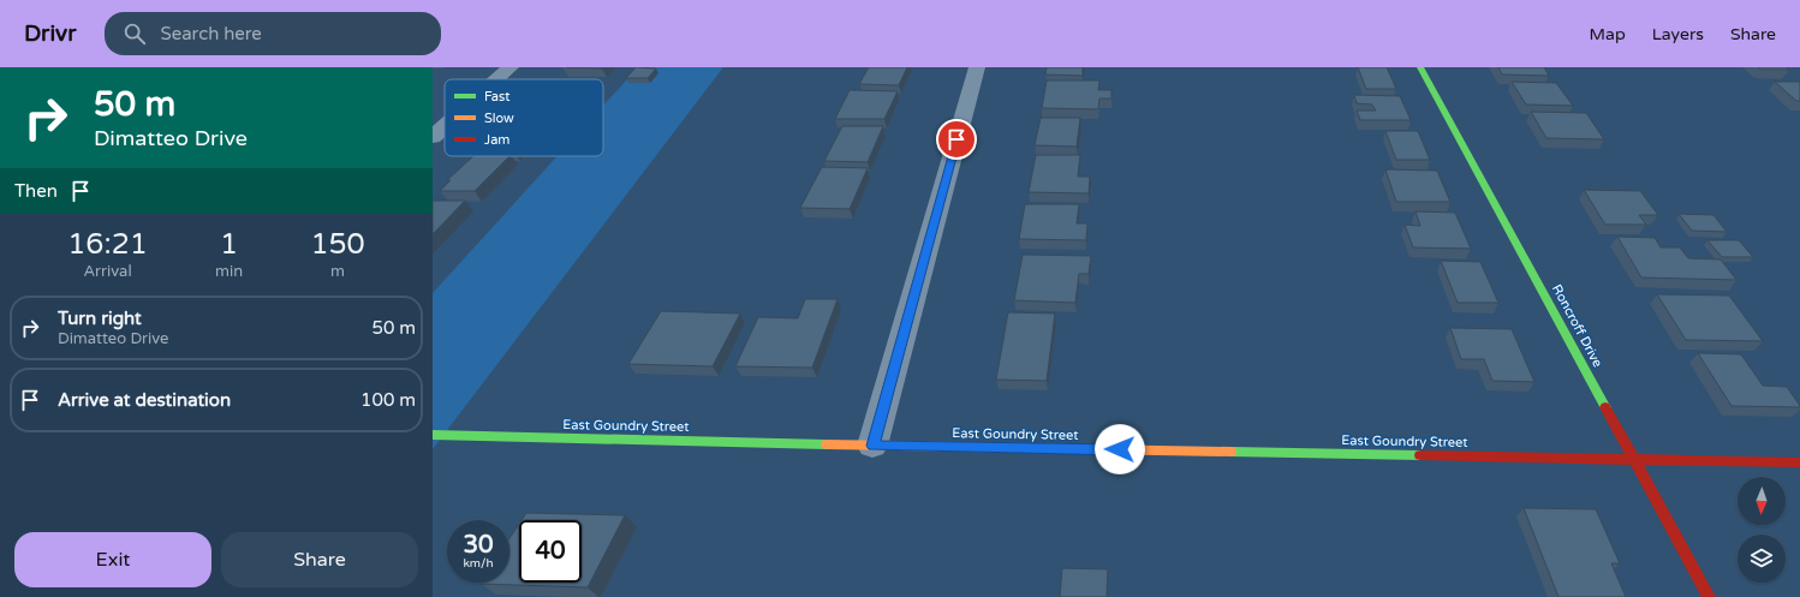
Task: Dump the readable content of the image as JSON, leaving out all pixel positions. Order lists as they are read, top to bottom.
{
  "streets": {
    "street": ["Roncroff Drive", "East Goundry Street"]
  },
  "crossings": [
    ["Roncroff Drive", "East Goundry Street"]
  ],
  "legend": ["Fast", "Slow", "Jam"],
  "north": "bottom",
  "page": {
    "header": "Drivr",
    "search": "Search here",
    "nav": ["Map", "Layers", "Share"],
    "turn": ["50 m", "Dimatteo Drive"],
    "then": "Then",
    "eta": [
      "16:21",
      "Arrival",
      "1",
      "min",
      "150",
      "m"
    ],
    "list": [
      {
        "name": "Turn right",
        "note": "Dimatteo Drive",
        "value": "50 m"
      },
      {
        "name": "Arrive at destination",
        "value": "100 m"
      }
    ],
    "speed": "30 km/h",
    "limit": "40",
    "buttons": ["Exit", "Share"]
  }
}
